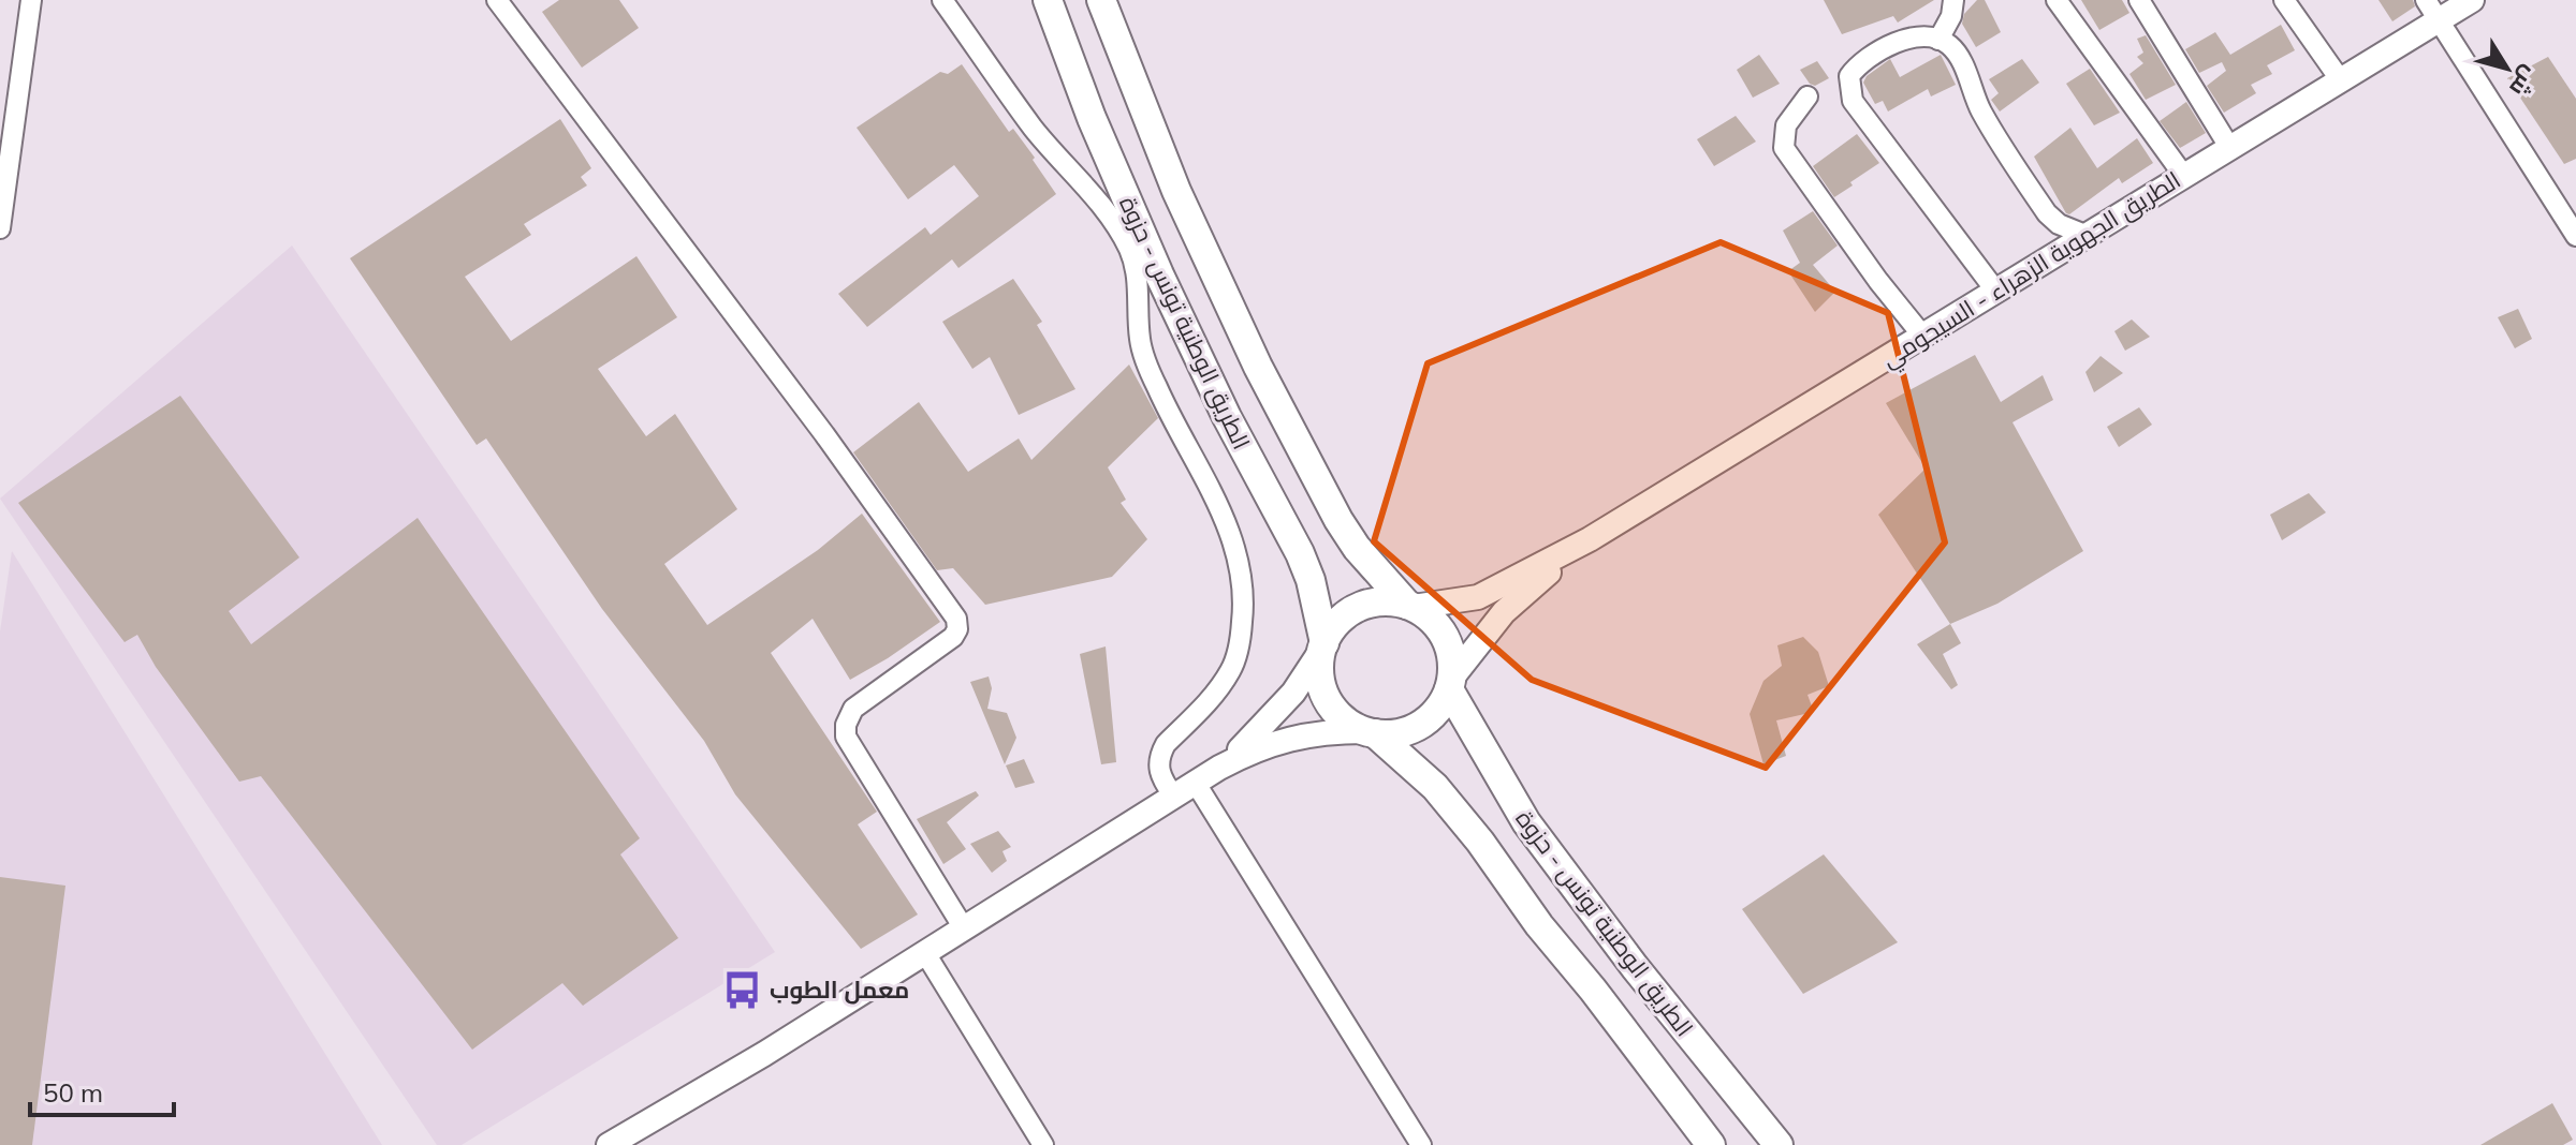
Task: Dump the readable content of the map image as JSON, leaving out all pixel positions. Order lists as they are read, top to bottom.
{
  "streets": {
    "highway": ["الطريق الوطنية تونس - حزوة"],
    "main road": ["الطريق الجهوية الزهراء - السيجومي"]
  },
  "crossings": [
    ["الطريق الجهوية الزهراء - السيجومي", "الطريق الوطنية تونس - حزوة"]
  ],
  "places": {
    "bus stop": ["معمل الطوب"]
  },
  "scale_bar": "50 m",
  "north": "bottom right"
}
